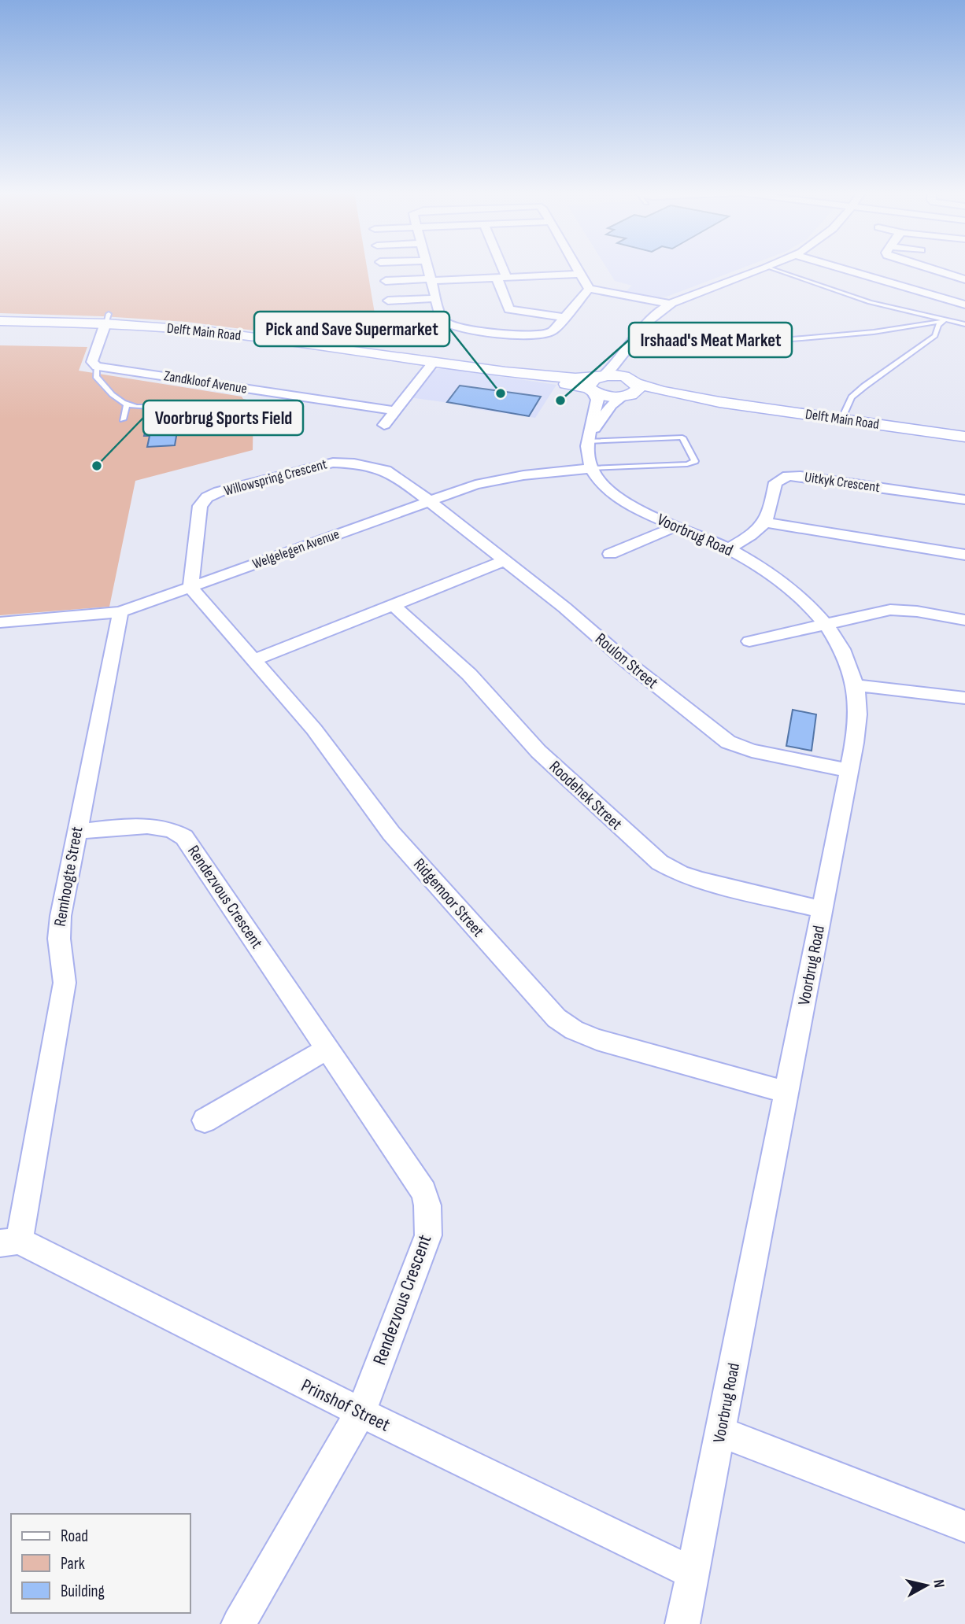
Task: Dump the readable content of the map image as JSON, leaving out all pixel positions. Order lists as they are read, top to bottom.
{
  "streets": {
    "street": [
      "Delft Main Road",
      "Zandkloof Avenue",
      "Willowspring Crescent",
      "Uitkyk Crescent",
      "Voorbrug Road",
      "Welgelegen Avenue",
      "Roulon Street",
      "Roodehek Street",
      "Remhoogte Street",
      "Rendezvous Crescent",
      "Ridgemoor Street",
      "Prinshof Street"
    ]
  },
  "crossings": [
    ["Willowspring Crescent", "Welgelegen Avenue"],
    ["Willowspring Crescent", "Roulon Street"],
    ["Willowspring Crescent", "Ridgemoor Street"],
    ["Voorbrug Road", "Welgelegen Avenue"],
    ["Voorbrug Road", "Roulon Street"],
    ["Voorbrug Road", "Roodehek Street"],
    ["Voorbrug Road", "Ridgemoor Street"],
    ["Voorbrug Road", "Prinshof Street"],
    ["Welgelegen Avenue", "Roulon Street"],
    ["Welgelegen Avenue", "Remhoogte Street"],
    ["Welgelegen Avenue", "Ridgemoor Street"],
    ["Remhoogte Street", "Rendezvous Crescent"],
    ["Remhoogte Street", "Prinshof Street"],
    ["Rendezvous Crescent", "Prinshof Street"]
  ],
  "places": ["Pick and Save Supermarket", "Irshaad's Meat Market", "Voorbrug Sports Field"],
  "legend": ["Road", "Park", "Building"],
  "north": "right"
}
